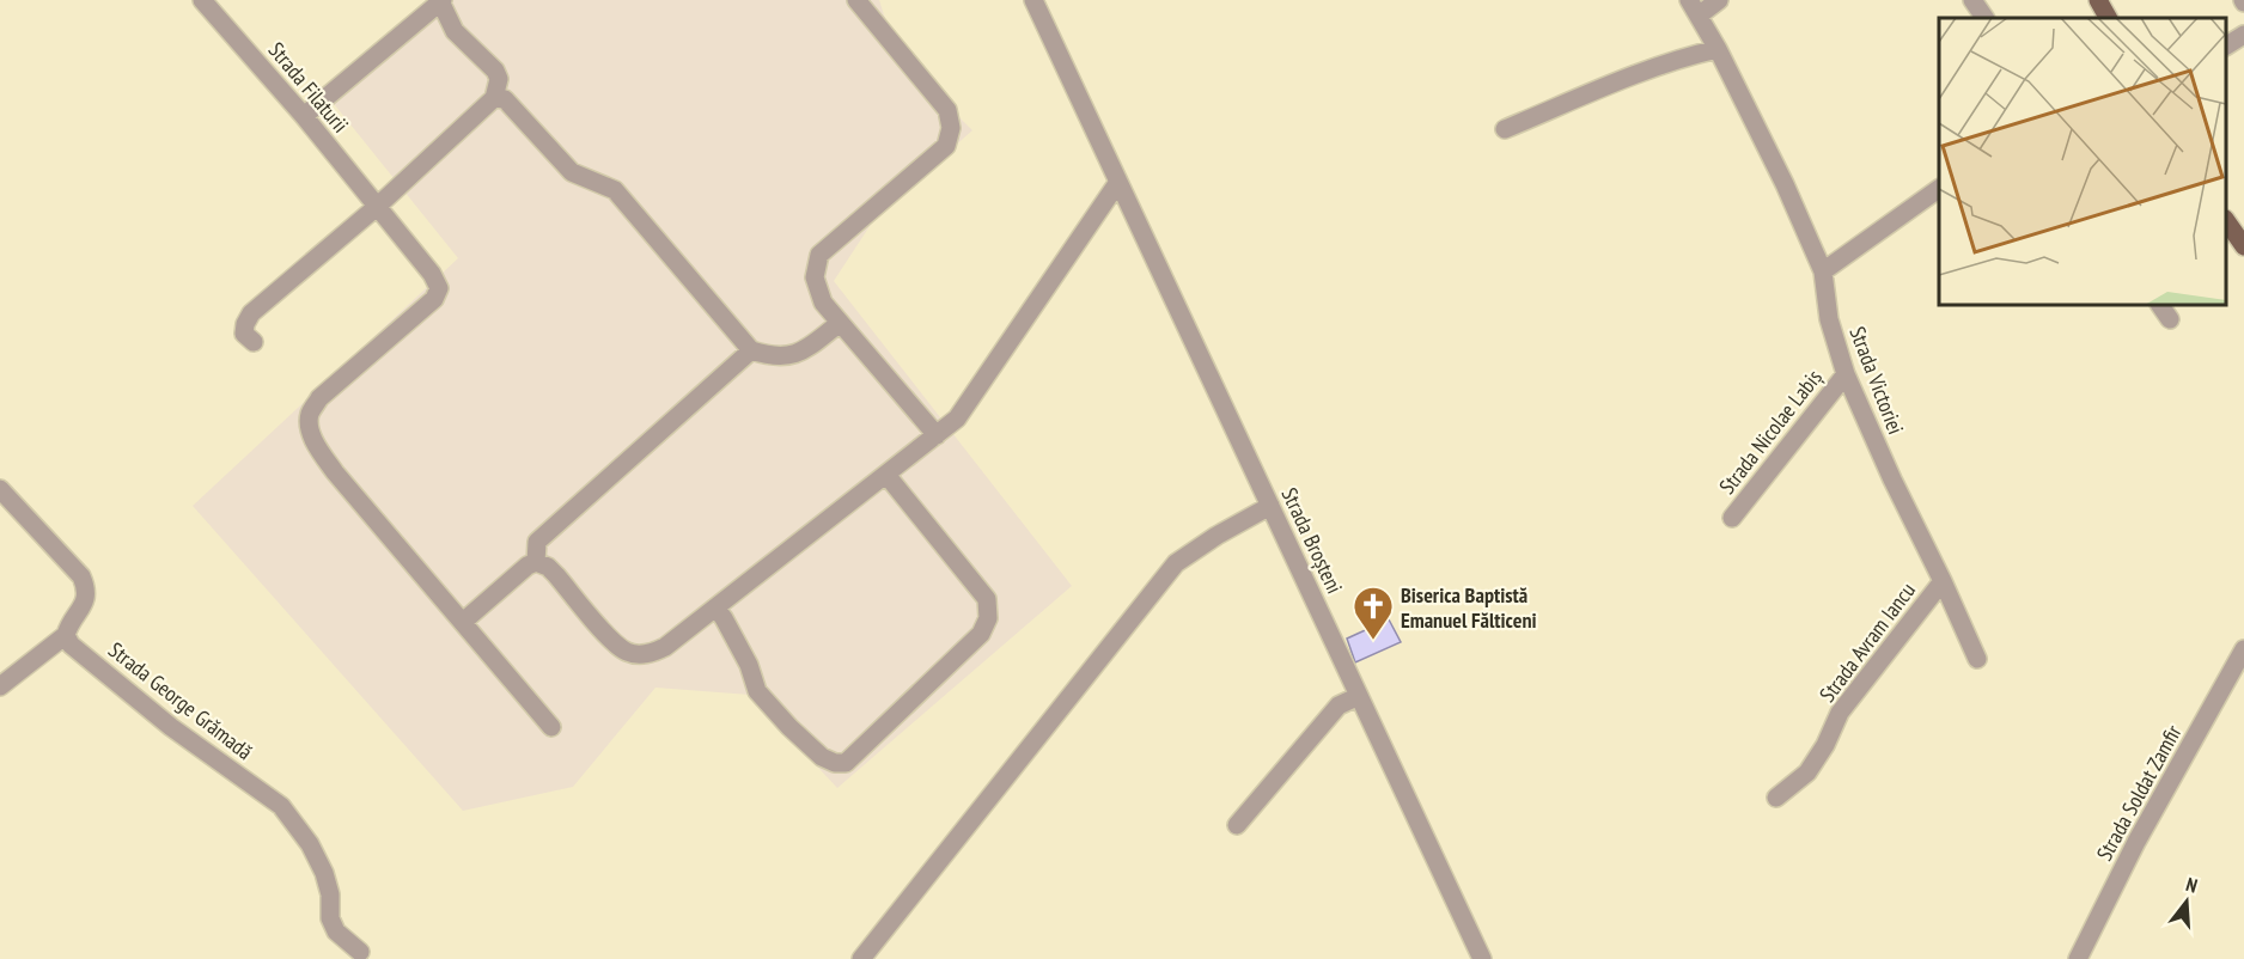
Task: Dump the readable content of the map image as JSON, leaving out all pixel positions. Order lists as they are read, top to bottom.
{
  "streets": {
    "street": [
      "Strada Filaturii",
      "Strada Victoriei",
      "Strada Nicolae Labiș",
      "Strada Broșteni",
      "Strada Avram Iancu",
      "Strada George Grămadă",
      "Strada Soldat Zamfir"
    ]
  },
  "crossings": [
    ["Strada Victoriei", "Strada Nicolae Labiș"],
    ["Strada Victoriei", "Strada Avram Iancu"]
  ],
  "places": {
    "church": ["Biserica Baptistă Emanuel Fălticeni"]
  },
  "north": "top"
}
